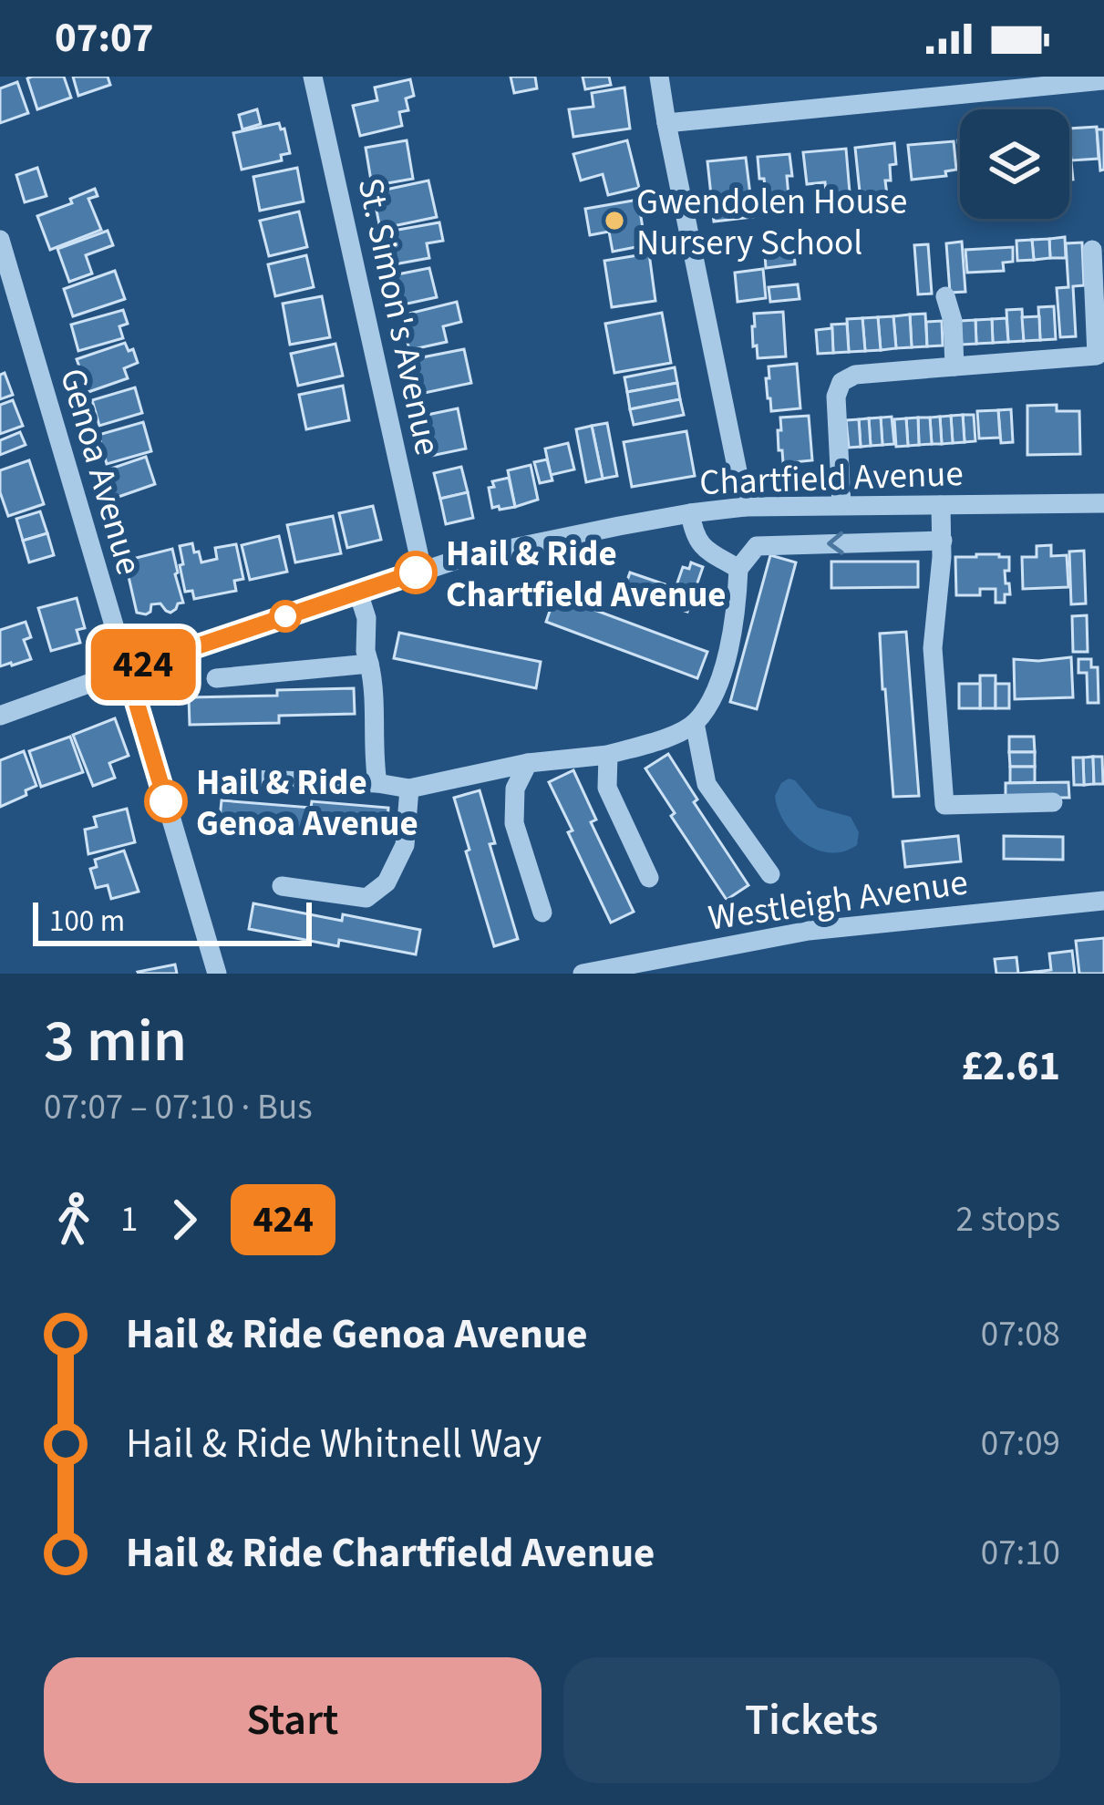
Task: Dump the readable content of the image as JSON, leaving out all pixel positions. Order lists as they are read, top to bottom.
{
  "streets": {
    "street": [
      "St. Simon's Avenue",
      "Genoa Avenue",
      "Chartfield Avenue",
      "Westleigh Avenue"
    ]
  },
  "crossings": [
    ["St. Simon's Avenue", "Chartfield Avenue"],
    ["Genoa Avenue", "Chartfield Avenue"]
  ],
  "places": ["Gwendolen House Nursery School", "Hail & Ride Chartfield Avenue", "Hail & Ride Genoa Avenue"],
  "lines": ["bus line 424"],
  "scale_bar": "100 m",
  "page": {
    "status": "07:07",
    "on_map": "424",
    "scale": "100 m",
    "heading": ["3 min", "07:07 – 07:10 · Bus", "£2.61"],
    "legs": ["1", "424", "2 stops"],
    "list": [
      {
        "name": "Hail & Ride Genoa Avenue",
        "value": "07:08"
      },
      {
        "name": "Hail & Ride Whitnell Way",
        "value": "07:09"
      },
      {
        "name": "Hail & Ride Chartfield Avenue",
        "value": "07:10"
      }
    ],
    "buttons": ["Start", "Tickets"]
  }
}
